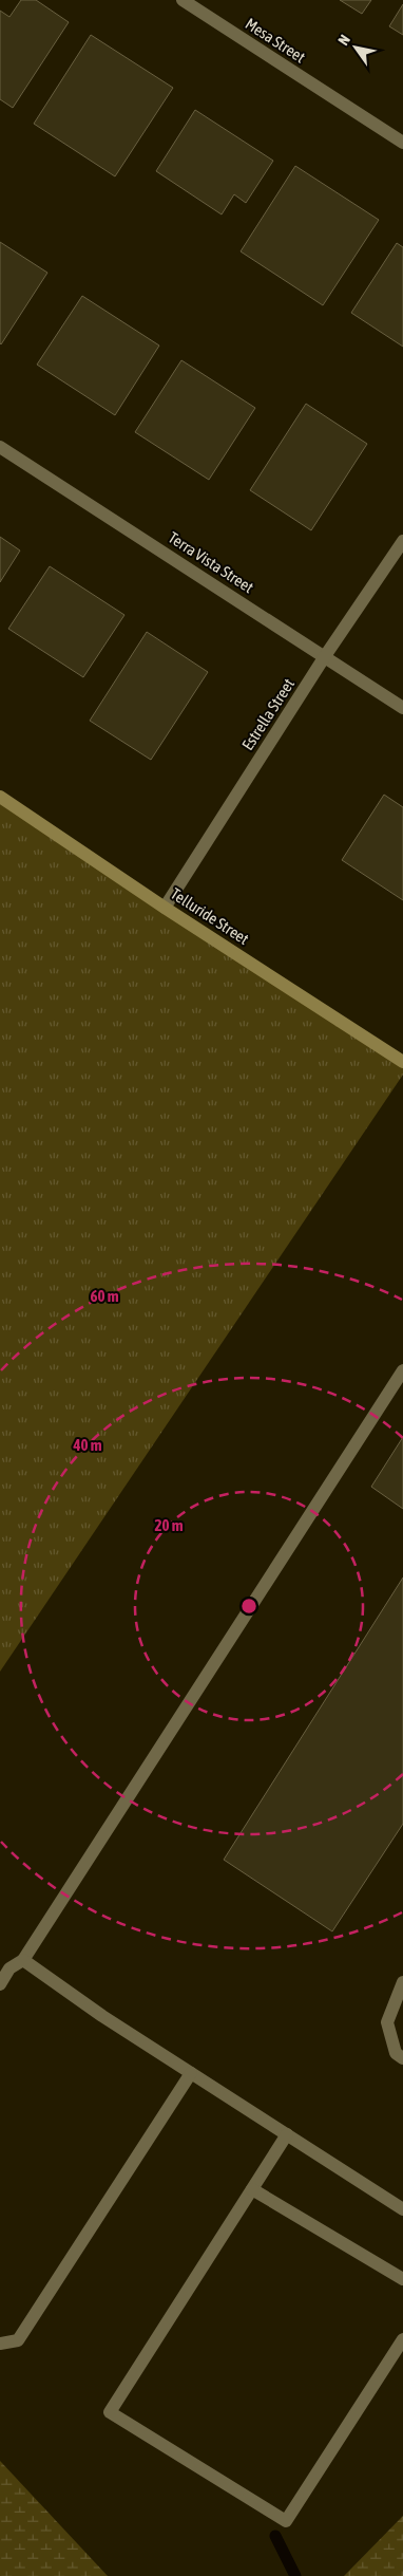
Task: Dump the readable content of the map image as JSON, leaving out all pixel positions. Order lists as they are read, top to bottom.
{
  "streets": {
    "street": [
      "Mesa Street",
      "Terra Vista Street",
      "Estrella Street",
      "Telluride Street"
    ]
  },
  "crossings": [
    ["Terra Vista Street", "Estrella Street"],
    ["Estrella Street", "Telluride Street"]
  ],
  "north": "top left",
  "rings": ["60 m", "40 m", "20 m"]
}
